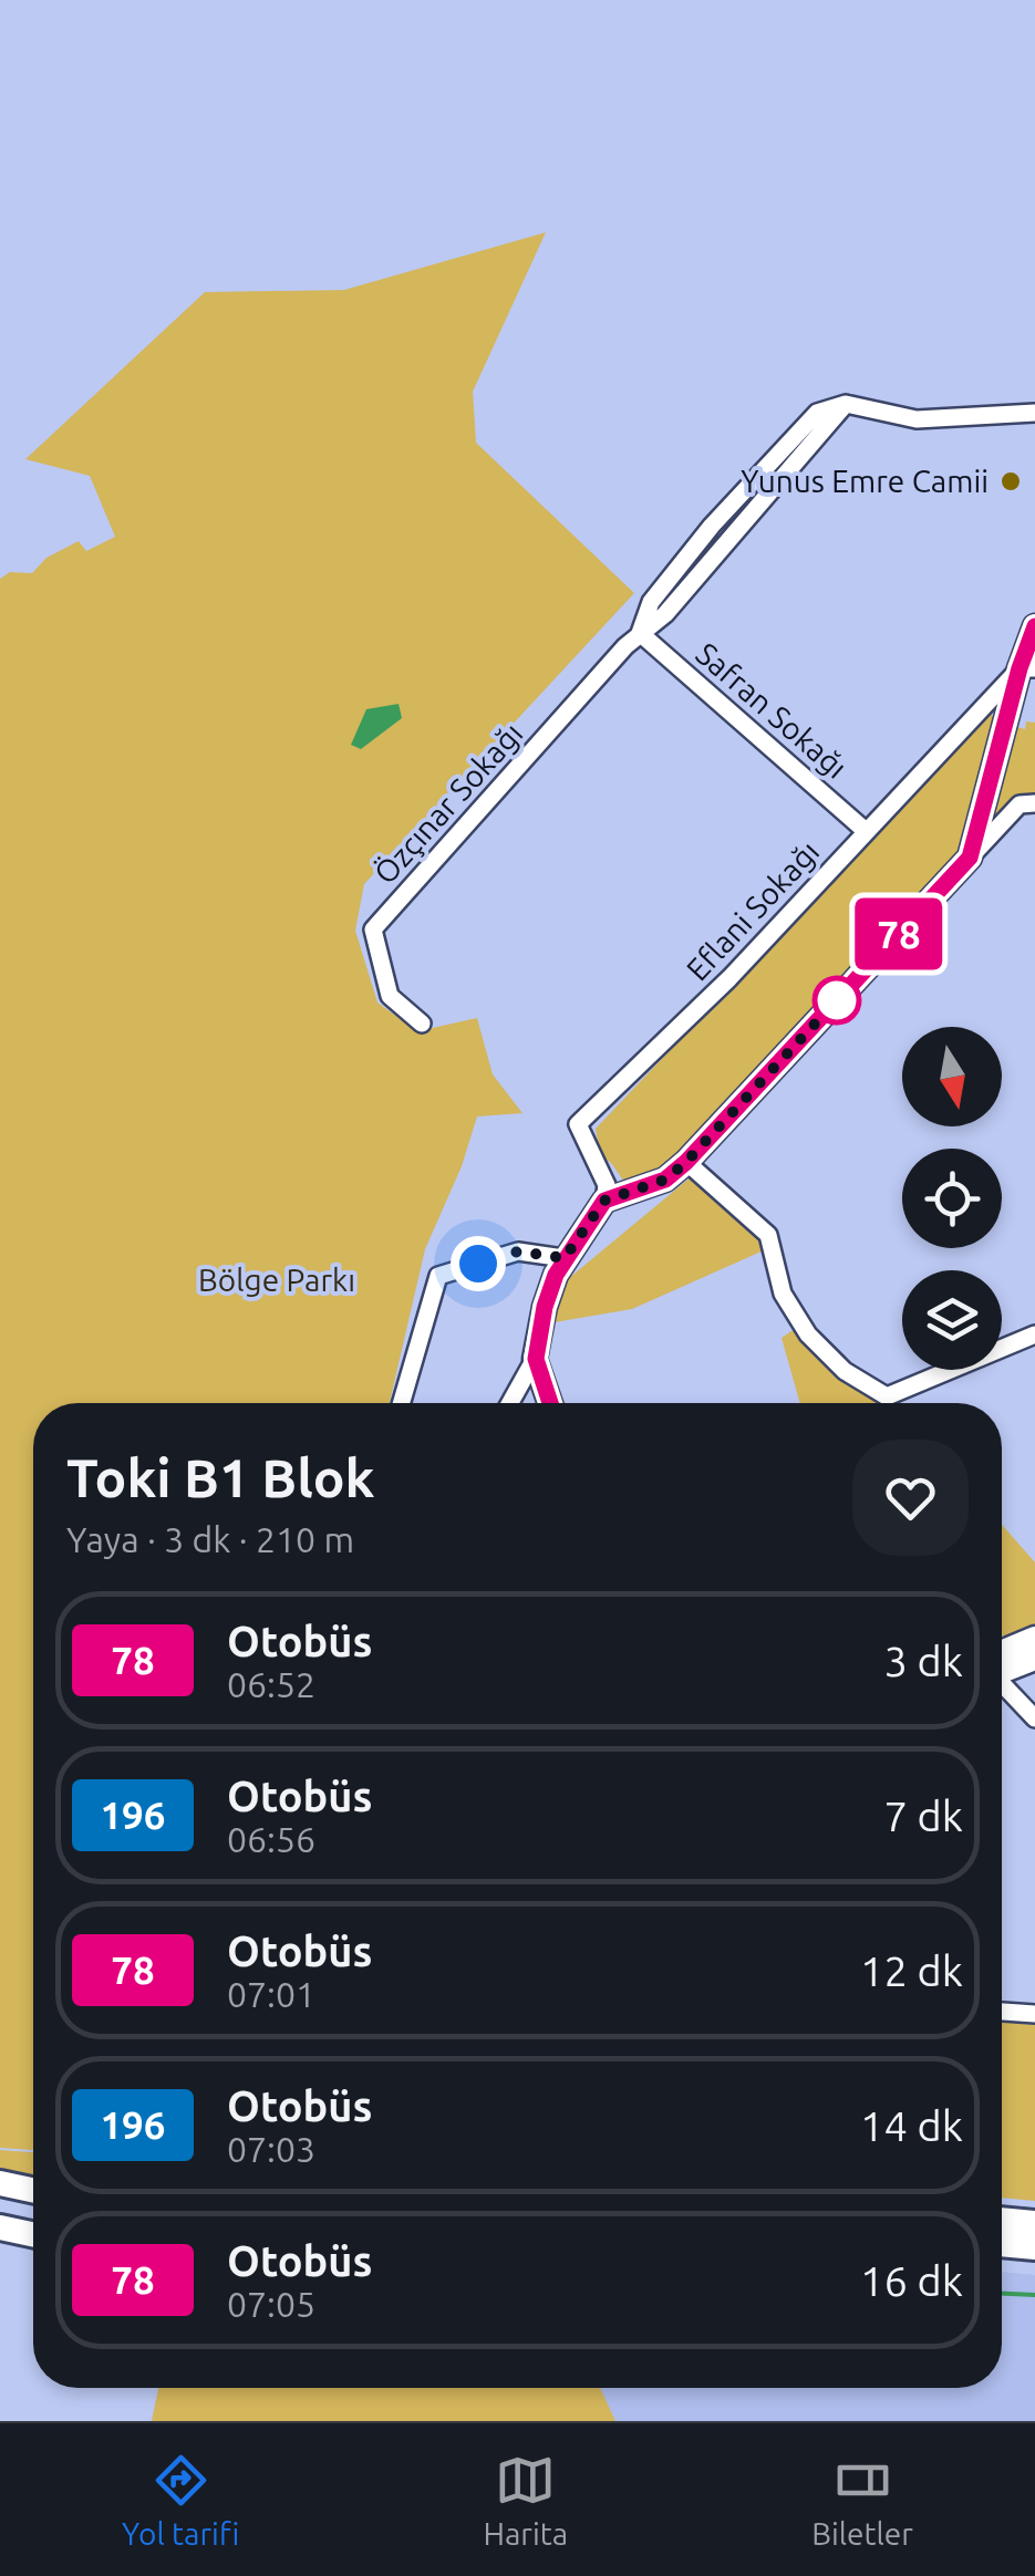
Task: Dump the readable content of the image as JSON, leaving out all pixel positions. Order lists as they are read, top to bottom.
{
  "streets": {
    "street": ["Safran Sokağı", "Özçınar Sokağı", "Eflani Sokağı"]
  },
  "crossings": [
    ["Safran Sokağı", "Özçınar Sokağı"],
    ["Safran Sokağı", "Eflani Sokağı"]
  ],
  "parks": ["Bölge Parkı"],
  "places": ["Yunus Emre Camii"],
  "lines": ["bus line 78"],
  "north": "bottom",
  "page": {
    "on_map": "78",
    "heading": ["Toki B1 Blok", "Yaya · 3 dk · 210 m"],
    "list": [
      {
        "mark": "78",
        "name": "Otobüs",
        "note": "06:52",
        "value": "3 dk"
      },
      {
        "mark": "196",
        "name": "Otobüs",
        "note": "06:56",
        "value": "7 dk"
      },
      {
        "mark": "78",
        "name": "Otobüs",
        "note": "07:01",
        "value": "12 dk"
      },
      {
        "mark": "196",
        "name": "Otobüs",
        "note": "07:03",
        "value": "14 dk"
      },
      {
        "mark": "78",
        "name": "Otobüs",
        "note": "07:05",
        "value": "16 dk"
      }
    ],
    "tabs": ["Yol tarifi", "Harita", "Biletler"]
  }
}
